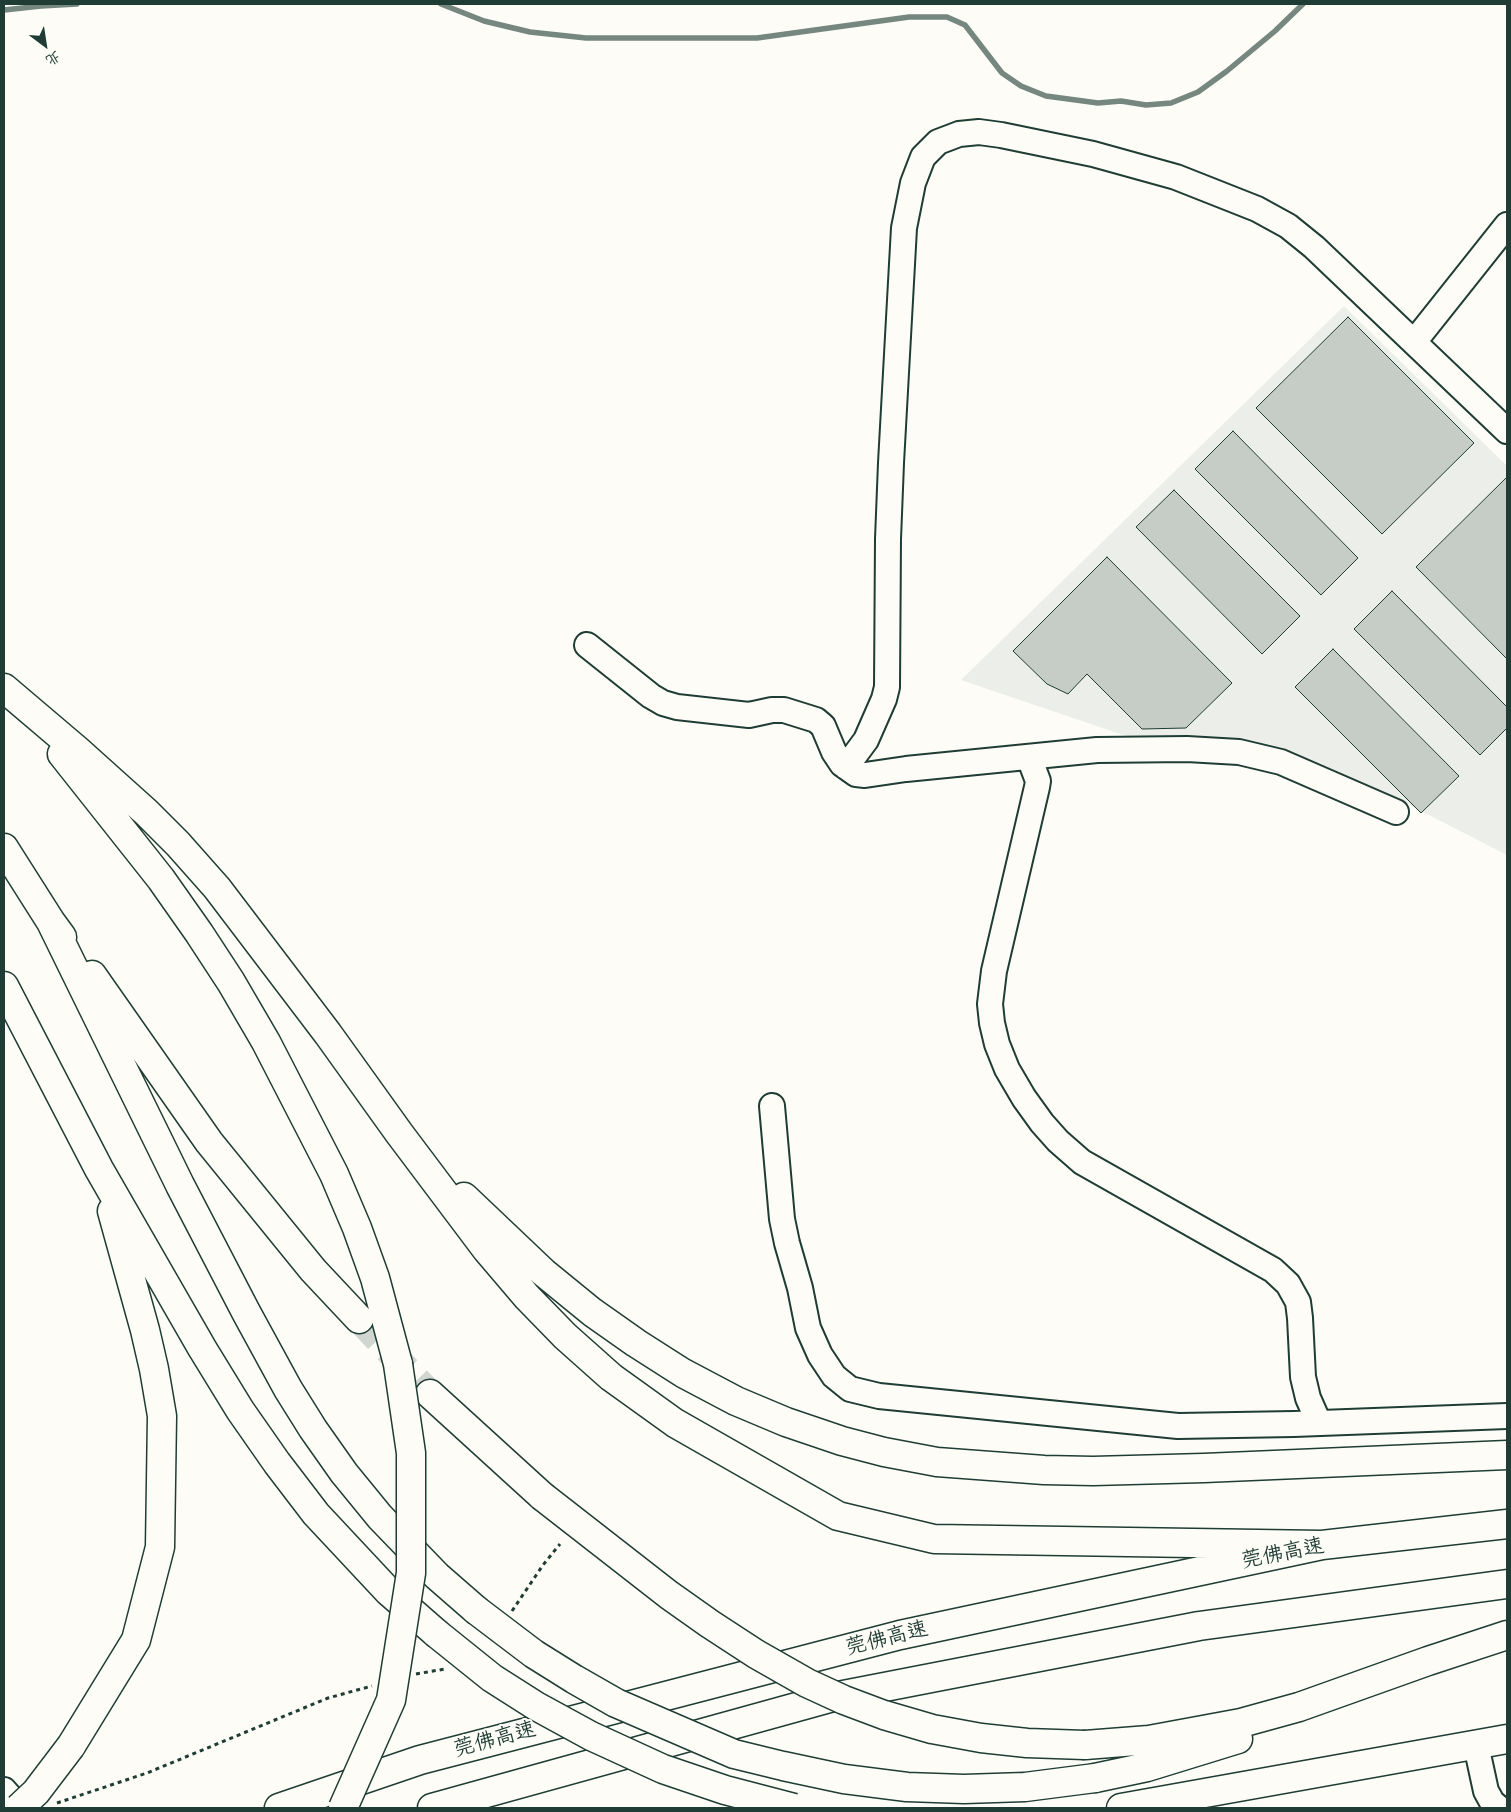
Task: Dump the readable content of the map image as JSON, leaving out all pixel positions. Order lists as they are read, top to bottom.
{
  "streets": {
    "highway": ["莞佛高速"]
  },
  "north": "bottom right"
}
